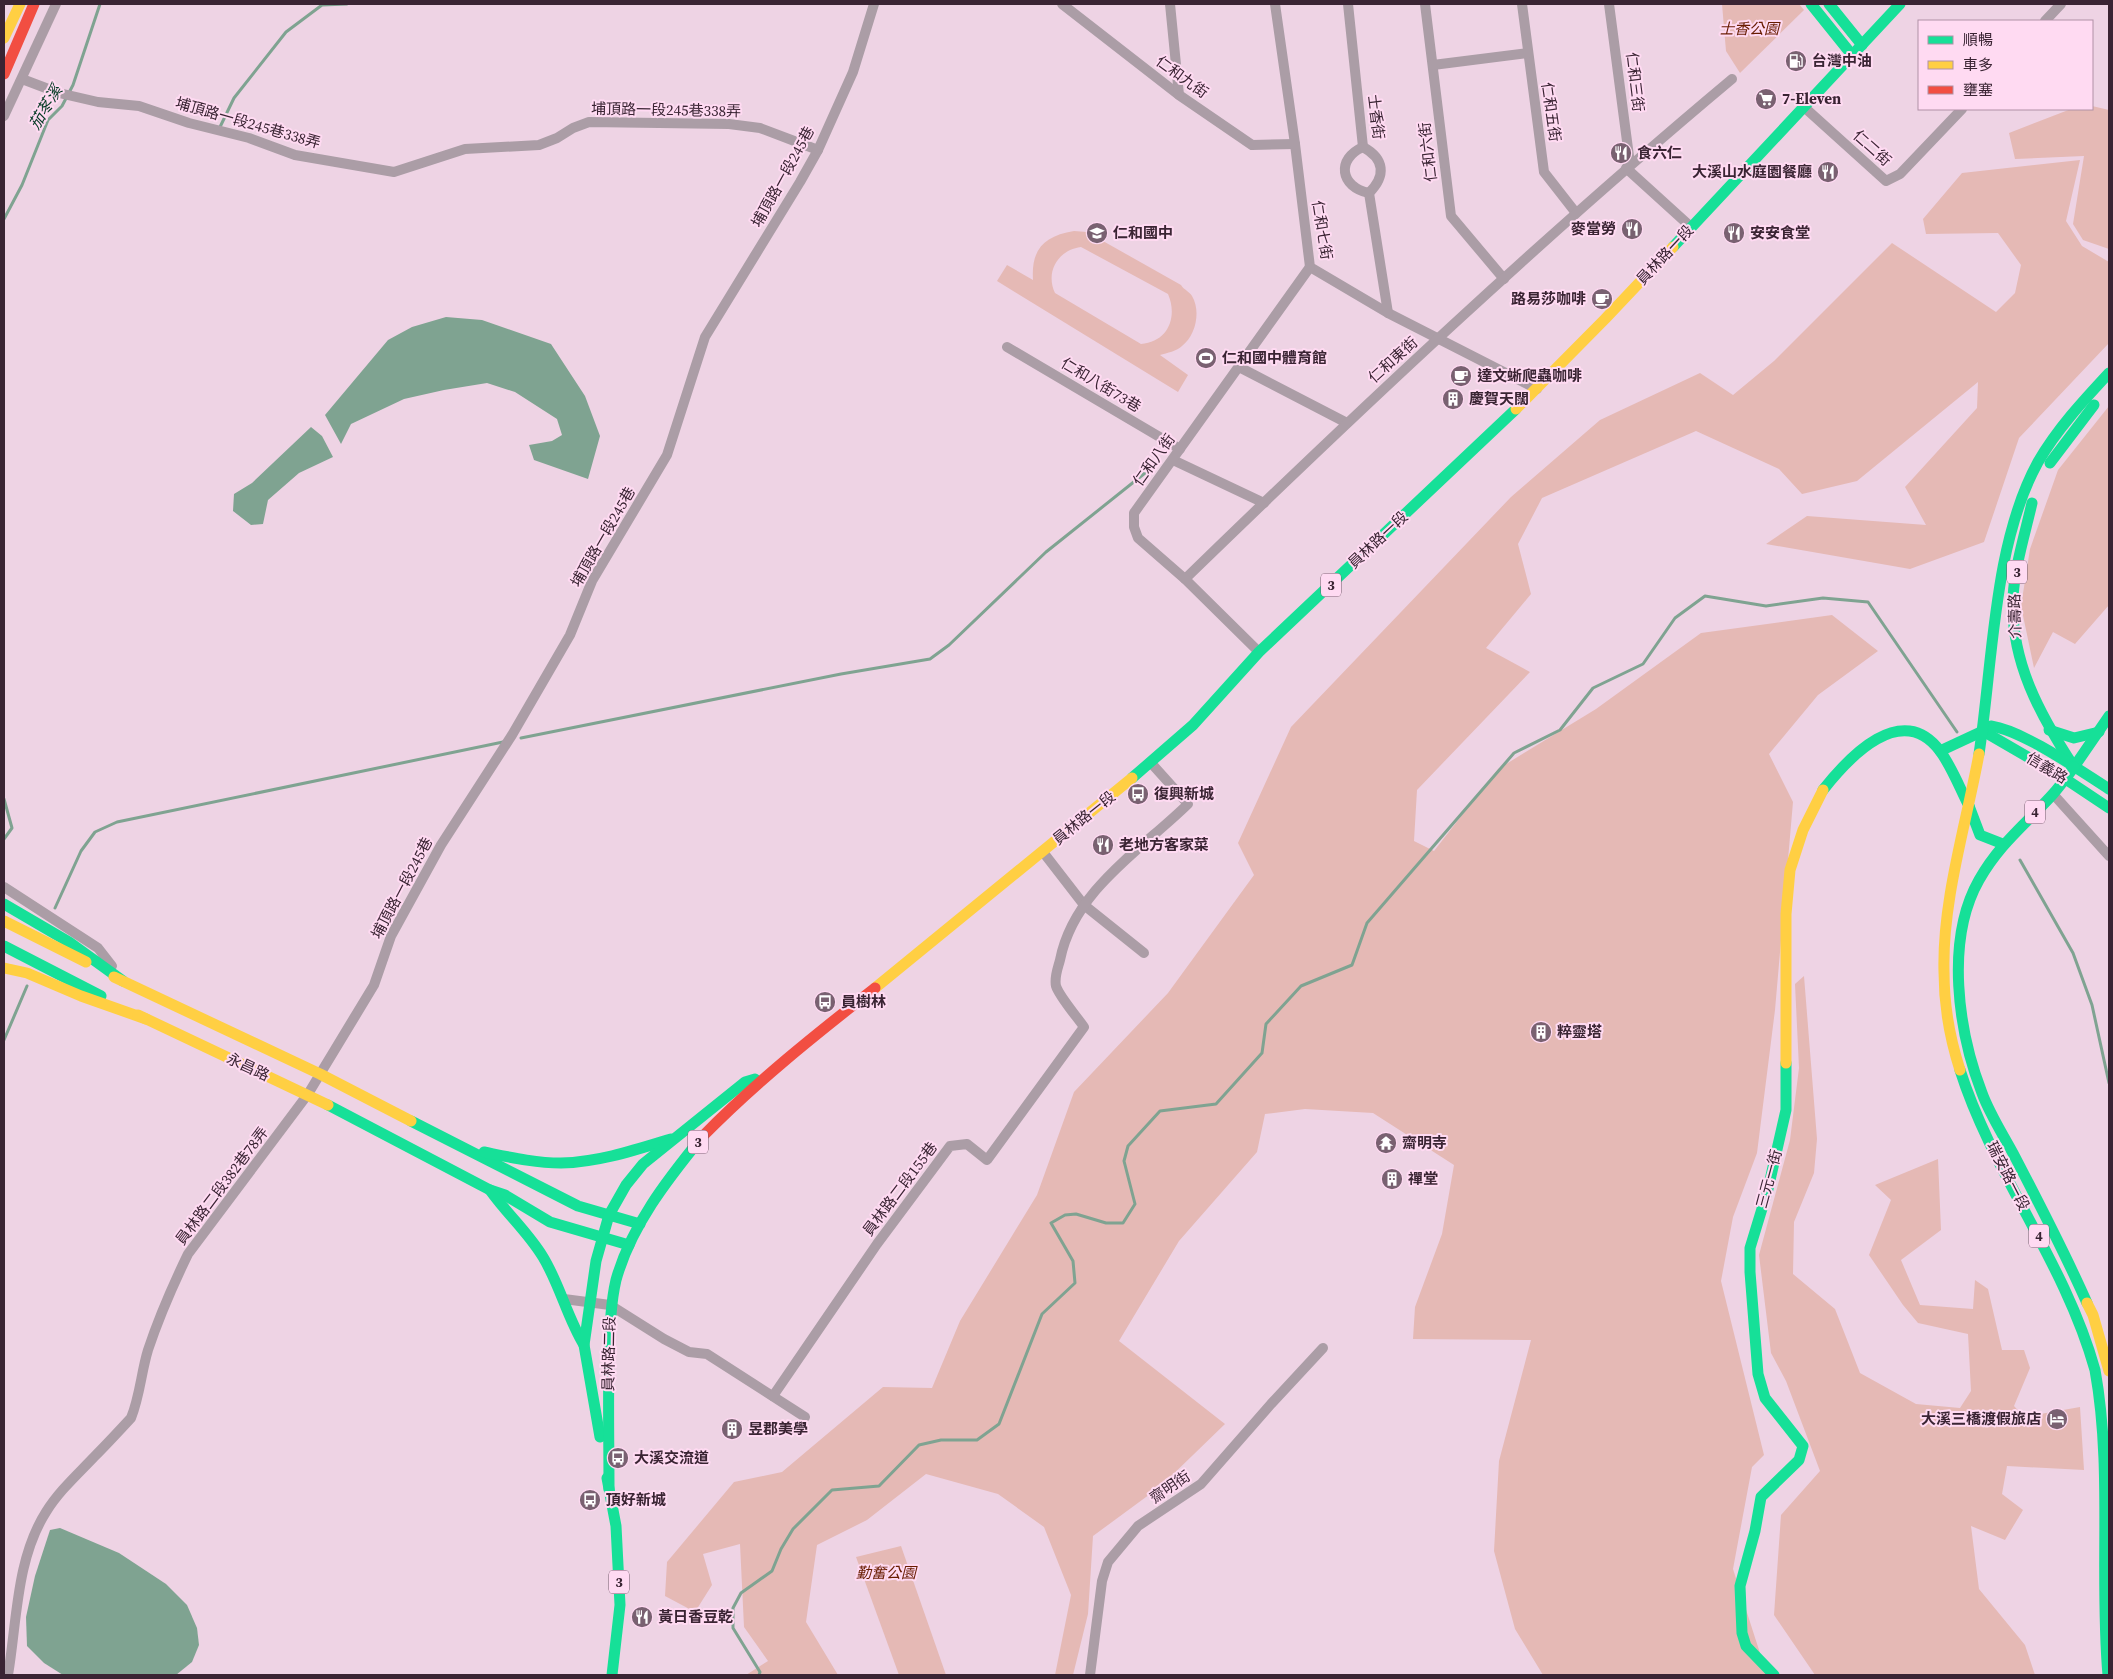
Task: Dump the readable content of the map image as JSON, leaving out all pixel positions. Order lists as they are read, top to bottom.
{
  "streets": {
    "main road": [
      "員林路一段",
      "3",
      "介壽路",
      "信義路",
      "4",
      "永昌路",
      "瑞安路一段",
      "三元一街",
      "員林路二段"
    ],
    "street": [
      "仁和九街",
      "仁和三街",
      "埔頂路一段245巷338弄",
      "仁和五街",
      "士香街",
      "仁二街",
      "仁和六街",
      "埔頂路一段245巷",
      "仁和七街",
      "仁和東街",
      "仁和八街73巷",
      "仁和八街",
      "員林路二段382巷78弄",
      "員林路二段155巷",
      "齋明街"
    ]
  },
  "crossings": [
    ["仁和九街", "仁和七街"],
    ["仁和三街", "仁和東街"],
    ["埔頂路一段245巷338弄", "埔頂路一段245巷"],
    ["仁和五街", "仁和東街"],
    ["仁二街", "員林路一段"],
    ["仁和六街", "仁和東街"],
    ["埔頂路一段245巷", "永昌路"],
    ["埔頂路一段245巷", "員林路二段382巷78弄"],
    ["仁和七街", "員林路一段"],
    ["仁和七街", "仁和東街"],
    ["仁和七街", "仁和八街"],
    ["員林路一段", "仁和八街"],
    ["員林路一段", "永昌路"],
    ["員林路一段", "員林路二段"],
    ["仁和東街", "仁和八街"],
    ["仁和八街73巷", "仁和八街"],
    ["介壽路", "信義路"],
    ["介壽路", "瑞安路一段"],
    ["信義路", "瑞安路一段"],
    ["永昌路", "員林路二段382巷78弄"],
    ["永昌路", "員林路二段"],
    ["瑞安路一段", "三元一街"]
  ],
  "water": ["茄苳溪"],
  "parks": ["士香公園", "勤奮公園"],
  "places": {
    "fuel station": ["台灣中油"],
    "supermarket": ["7-Eleven"],
    "restaurant": [
      "食六仁",
      "大溪山水庭園餐廳",
      "麥當勞",
      "安安食堂",
      "老地方客家菜",
      "黃日香豆乾"
    ],
    "school or university": ["仁和國中"],
    "cafe": ["路易莎咖啡", "達文蜥爬蟲咖啡"],
    "sports": ["仁和國中體育館"],
    "building": [
      "慶賀天闊",
      "粹靈塔",
      "禪堂",
      "昱郡美學"
    ],
    "bus stop": [
      "復興新城",
      "員樹林",
      "大溪交流道",
      "頂好新城"
    ],
    "temple": ["齋明寺"],
    "hotel": ["大溪三橋渡假旅店"]
  },
  "legend": ["順暢", "車多", "壅塞"]
}
